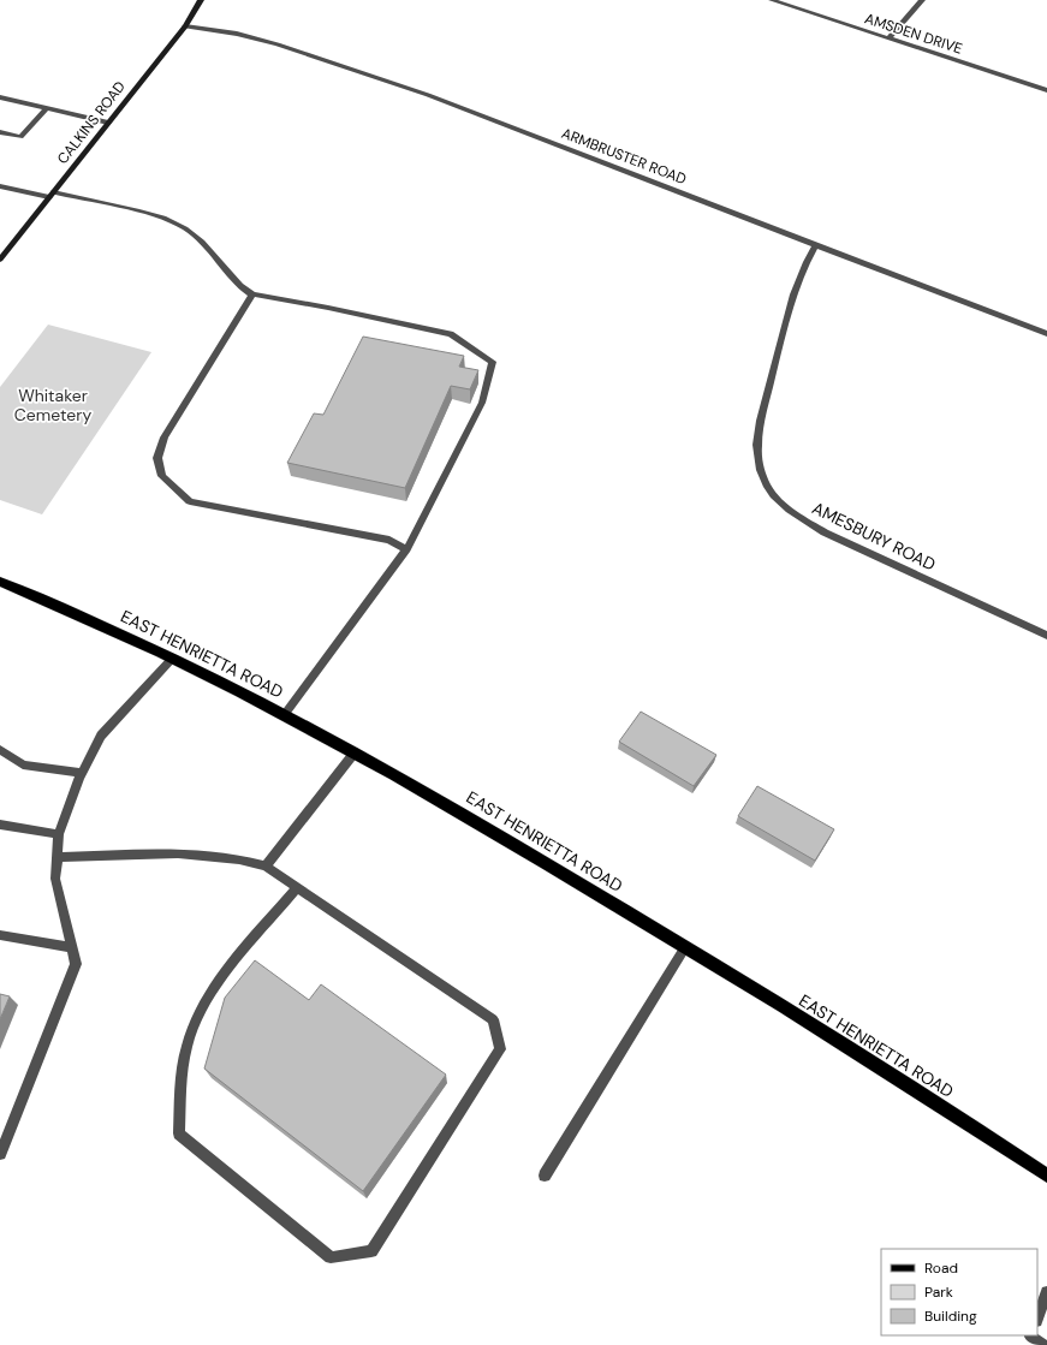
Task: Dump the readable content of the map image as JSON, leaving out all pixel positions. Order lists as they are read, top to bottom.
{
  "streets": {
    "main road": ["CALKINS ROAD", "EAST HENRIETTA ROAD"],
    "street": ["AMSDEN DRIVE", "ARMBRUSTER ROAD", "AMESBURY ROAD"]
  },
  "crossings": [
    ["CALKINS ROAD", "ARMBRUSTER ROAD"],
    ["ARMBRUSTER ROAD", "AMESBURY ROAD"]
  ],
  "parks": ["Whitaker Cemetery"],
  "legend": ["Road", "Park", "Building"]
}
